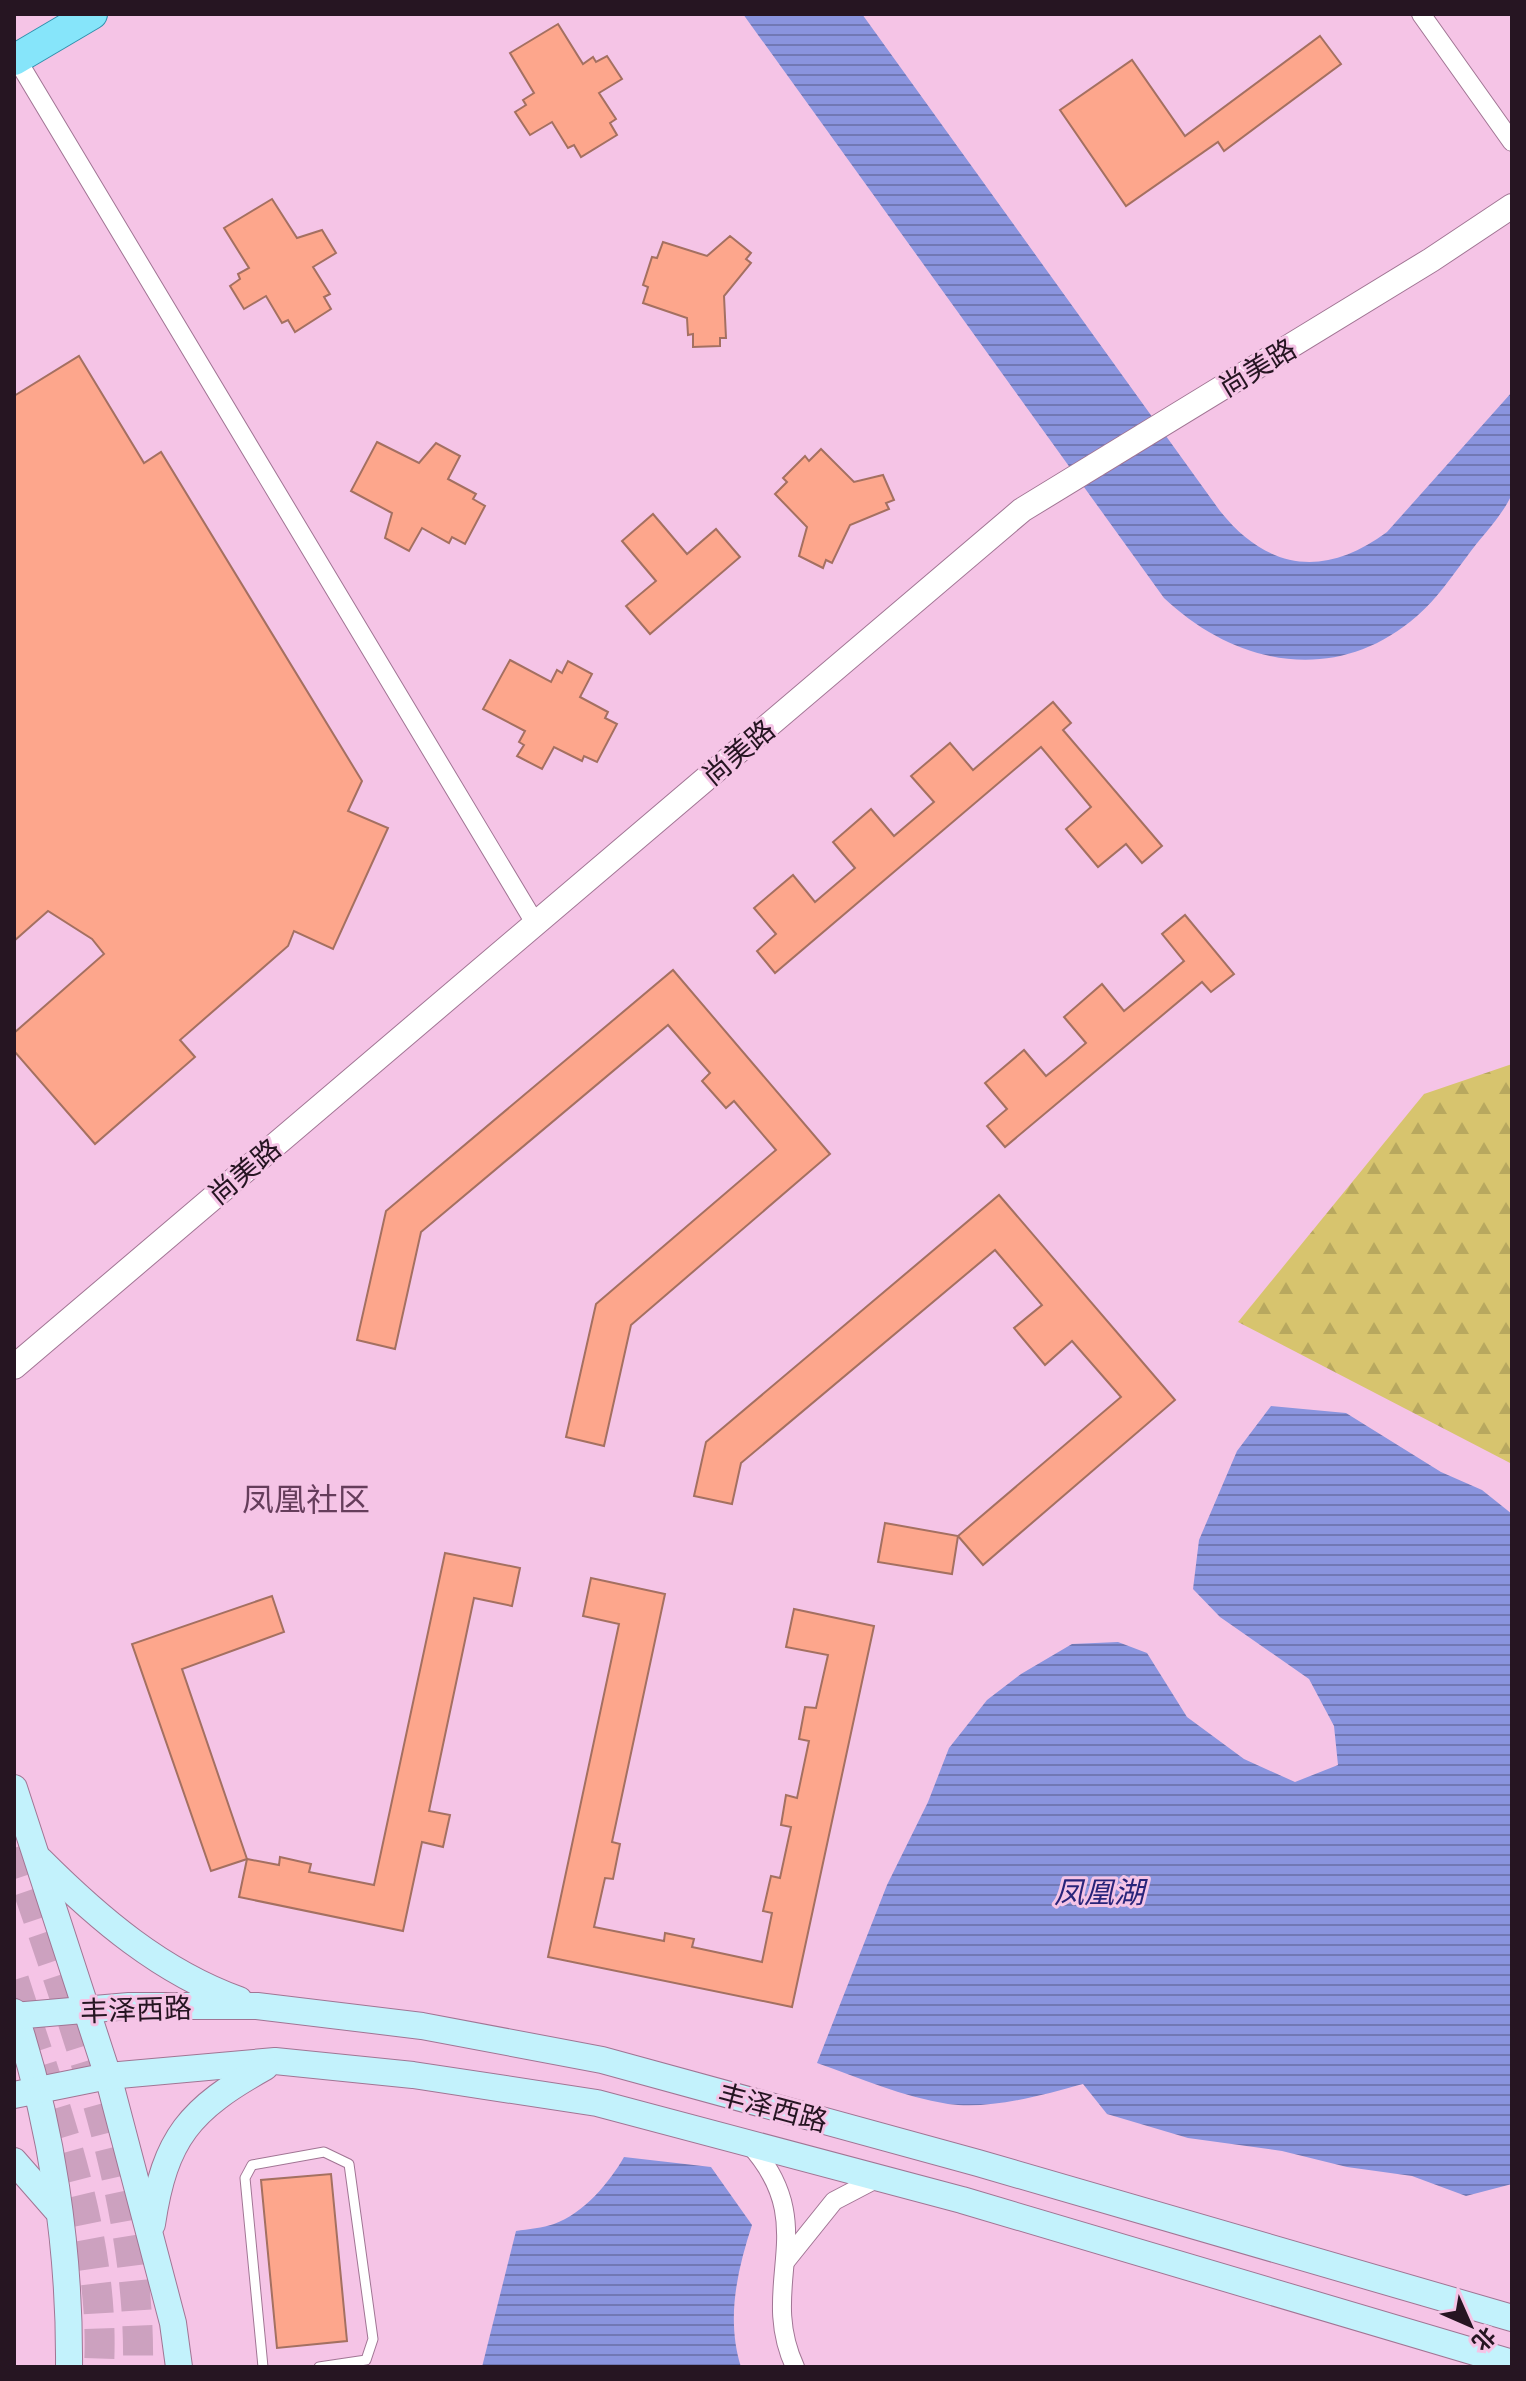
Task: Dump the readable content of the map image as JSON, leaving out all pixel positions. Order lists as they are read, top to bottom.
{
  "streets": {
    "main road": ["丰泽西路"],
    "street": ["尚美路"]
  },
  "districts": ["凤凰社区"],
  "water": ["凤凰湖"],
  "north": "bottom right"
}
